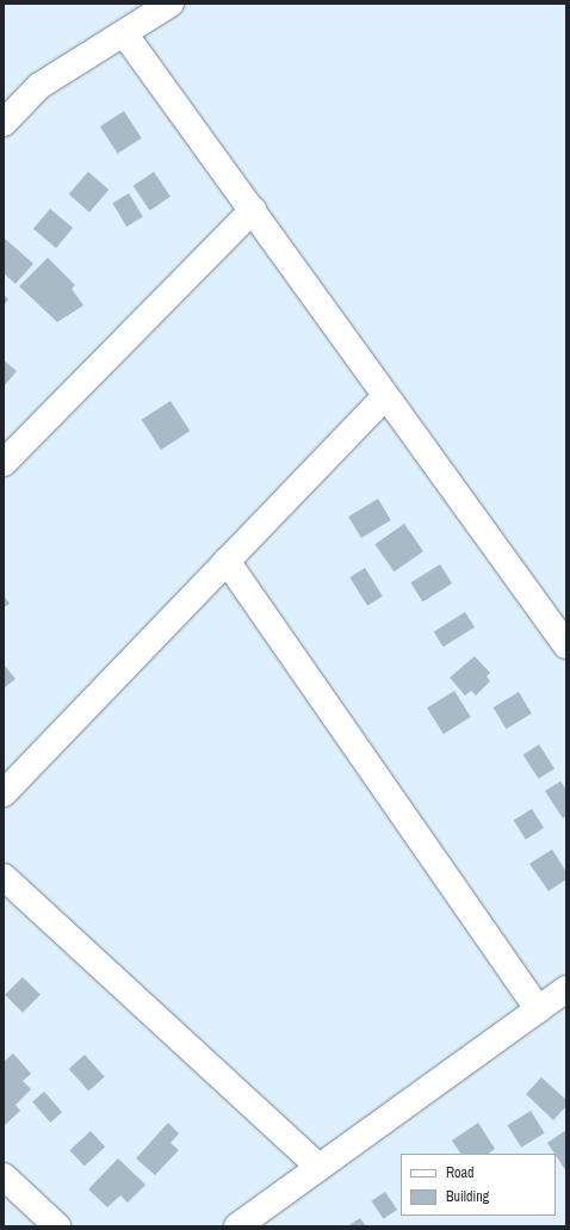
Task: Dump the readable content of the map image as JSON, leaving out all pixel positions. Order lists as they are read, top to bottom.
{
  "legend": ["Road", "Building"]
}
